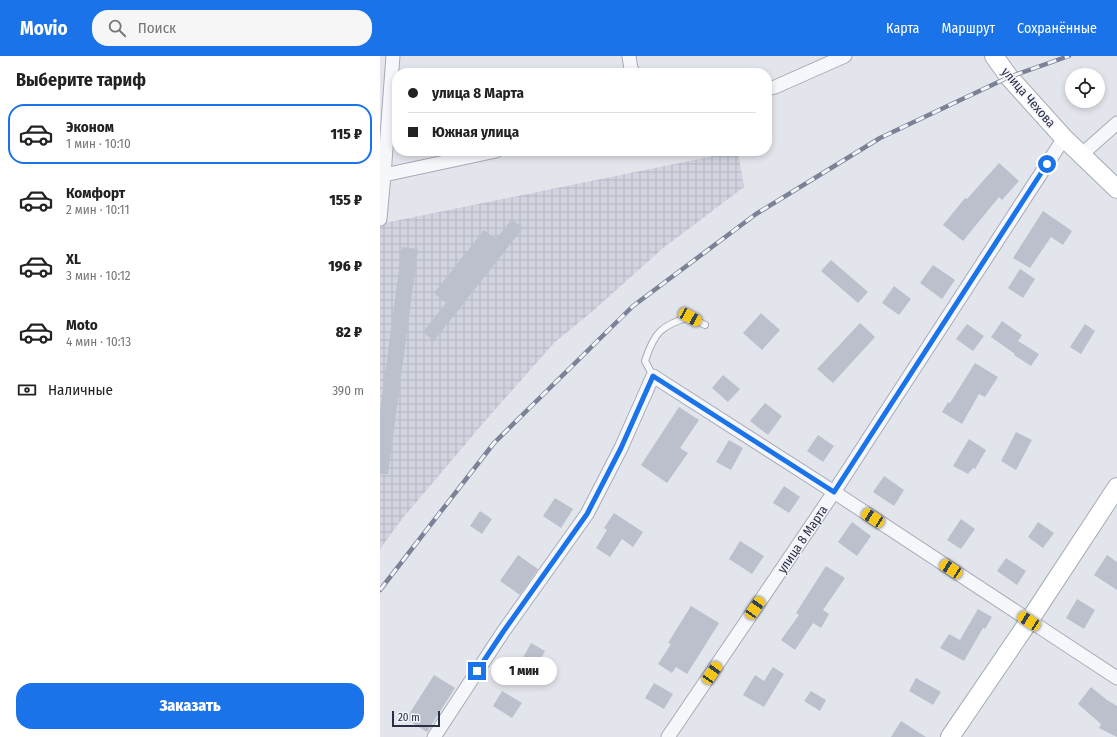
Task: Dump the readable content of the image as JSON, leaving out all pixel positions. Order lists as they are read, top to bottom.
{
  "streets": {
    "street": ["улица Чехова", "улица 8 Марта"]
  },
  "crossings": [
    ["улица Чехова", "улица 8 Марта"]
  ],
  "scale_bar": "20 m",
  "page": {
    "header": "Movio",
    "search": "Поиск",
    "nav": ["Карта", "Маршрут", "Сохранённые"],
    "heading": "Выберите тариф",
    "banner": ["улица 8 Марта", "Южная улица"],
    "list": [
      {
        "name": "Эконом",
        "note": "1 мин · 10:10",
        "value": "115 ₽"
      },
      {
        "name": "Комфорт",
        "note": "2 мин · 10:11",
        "value": "155 ₽"
      },
      {
        "name": "XL",
        "note": "3 мин · 10:12",
        "value": "196 ₽"
      },
      {
        "name": "Moto",
        "note": "4 мин · 10:13",
        "value": "82 ₽"
      }
    ],
    "pay": ["Наличные", "390 m"],
    "bubble": "1 мин",
    "buttons": "Заказать",
    "scale": "20 m"
  }
}
